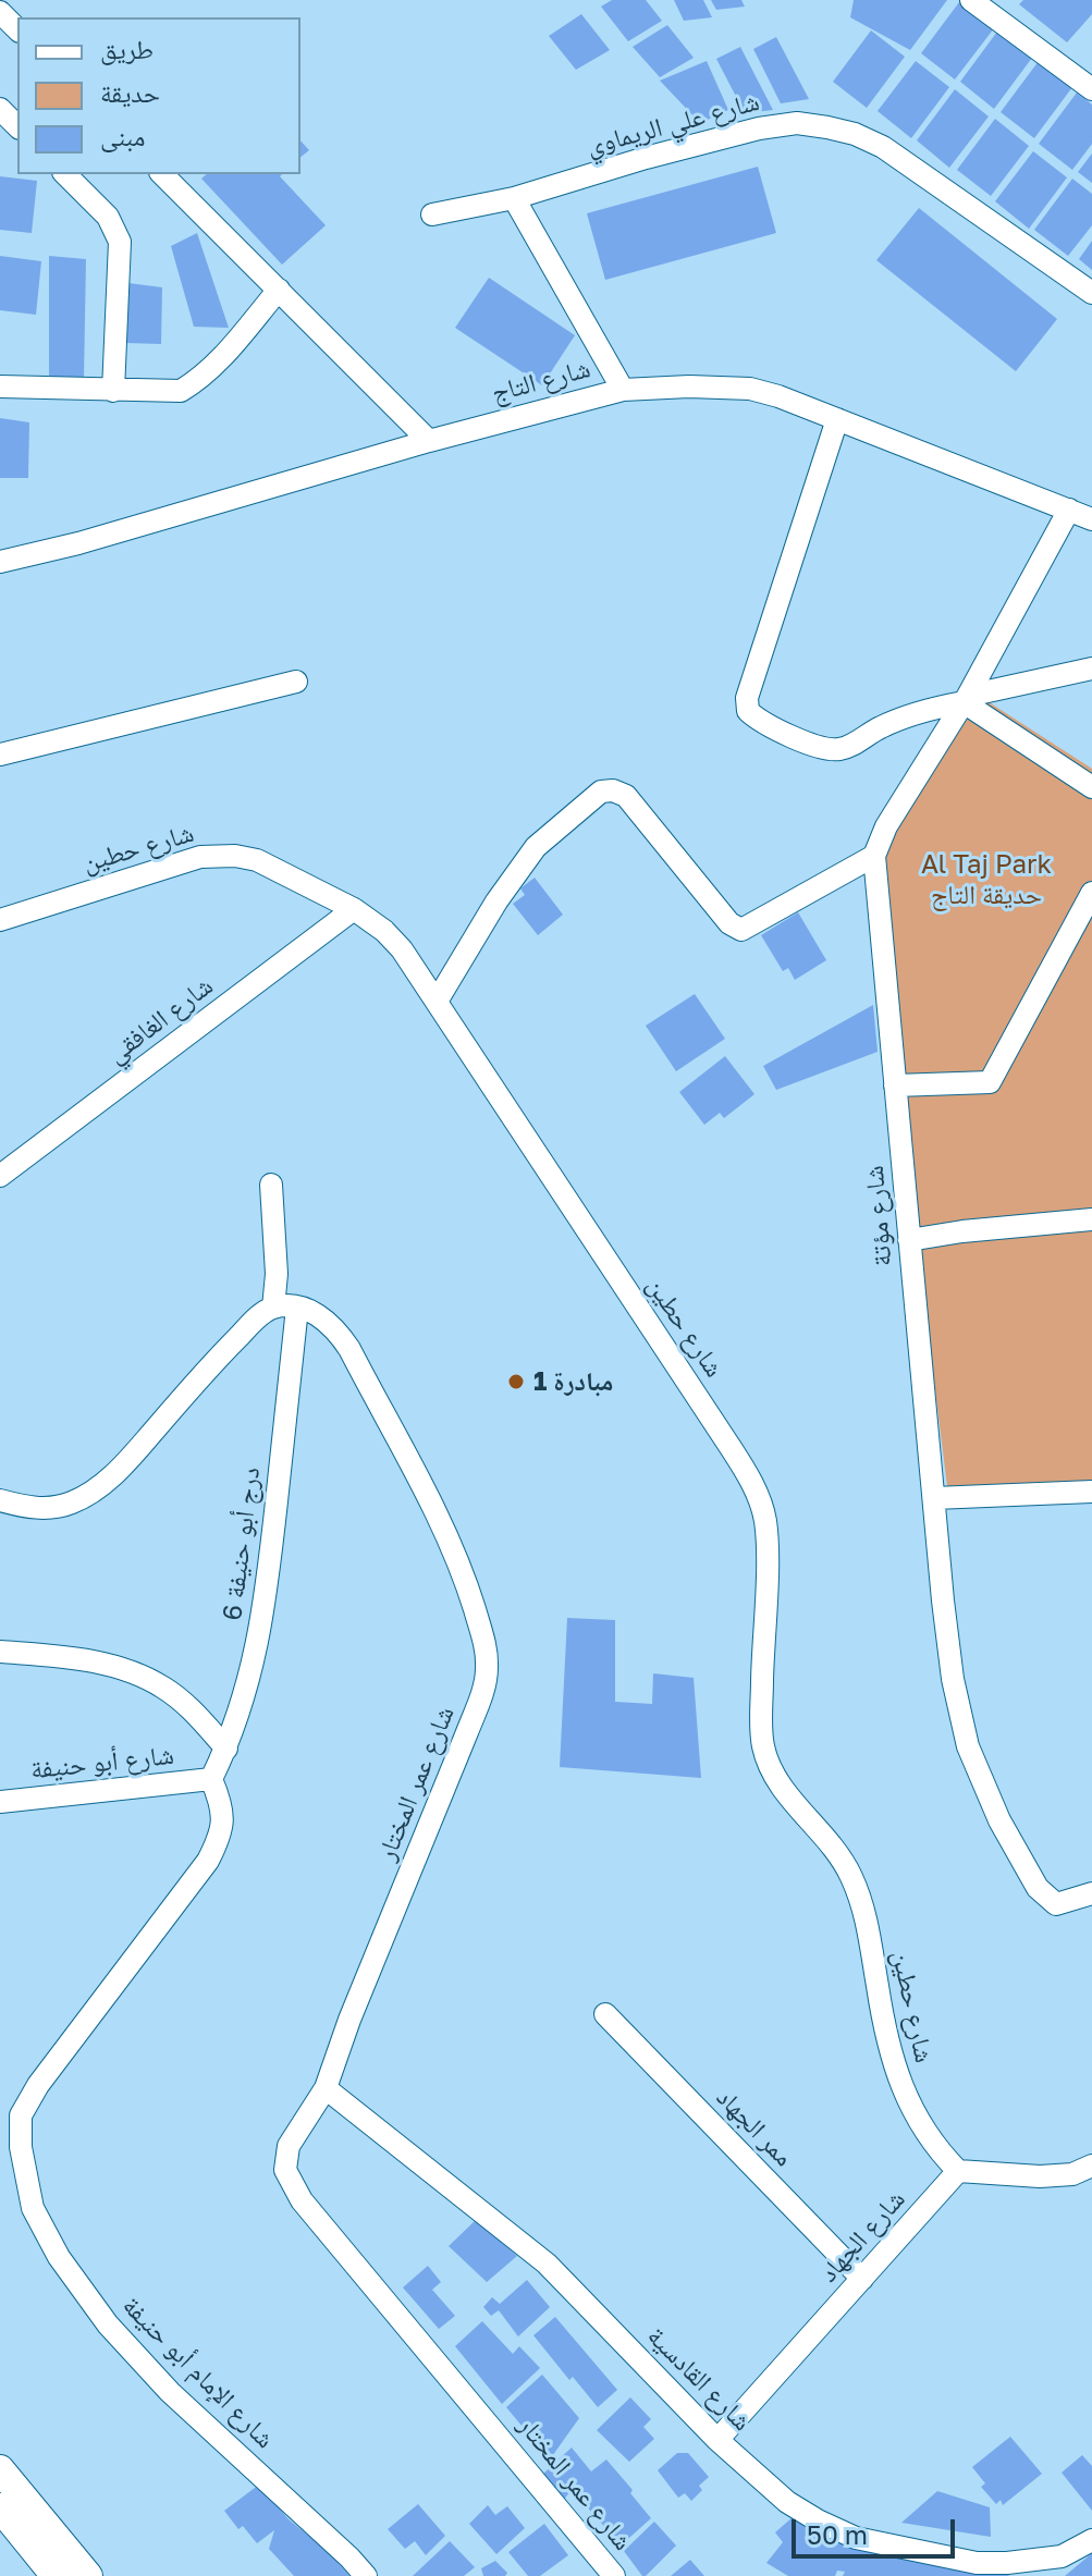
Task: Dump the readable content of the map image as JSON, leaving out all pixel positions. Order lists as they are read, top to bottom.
{
  "streets": {
    "street": [
      "شارع علي الريماوي",
      "شارع التاج",
      "شارع حطين",
      "شارع الغافقي",
      "شارع مؤتة",
      "درج أبو حنيفة 6",
      "شارع أبو حنيفة",
      "شارع عمر المختار",
      "ممر الجهاد",
      "شارع الجهاد",
      "شارع الإمام أبو حنيفة",
      "شارع القادسية"
    ]
  },
  "crossings": [
    ["شارع التاج", "شارع مؤتة"],
    ["شارع حطين", "شارع الغافقي"],
    ["شارع حطين", "شارع الجهاد"],
    ["درج أبو حنيفة 6", "شارع أبو حنيفة"],
    ["درج أبو حنيفة 6", "شارع عمر المختار"],
    ["درج أبو حنيفة 6", "شارع الإمام أبو حنيفة"],
    ["شارع أبو حنيفة", "شارع الإمام أبو حنيفة"],
    ["شارع عمر المختار", "شارع القادسية"],
    ["ممر الجهاد", "شارع الجهاد"],
    ["شارع الجهاد", "شارع القادسية"]
  ],
  "parks": ["Al Taj Park حديقة التاج"],
  "places": ["مبادرة 1"],
  "legend": ["طريق", "حديقة", "مبنى"],
  "scale_bar": "50 m"
}
